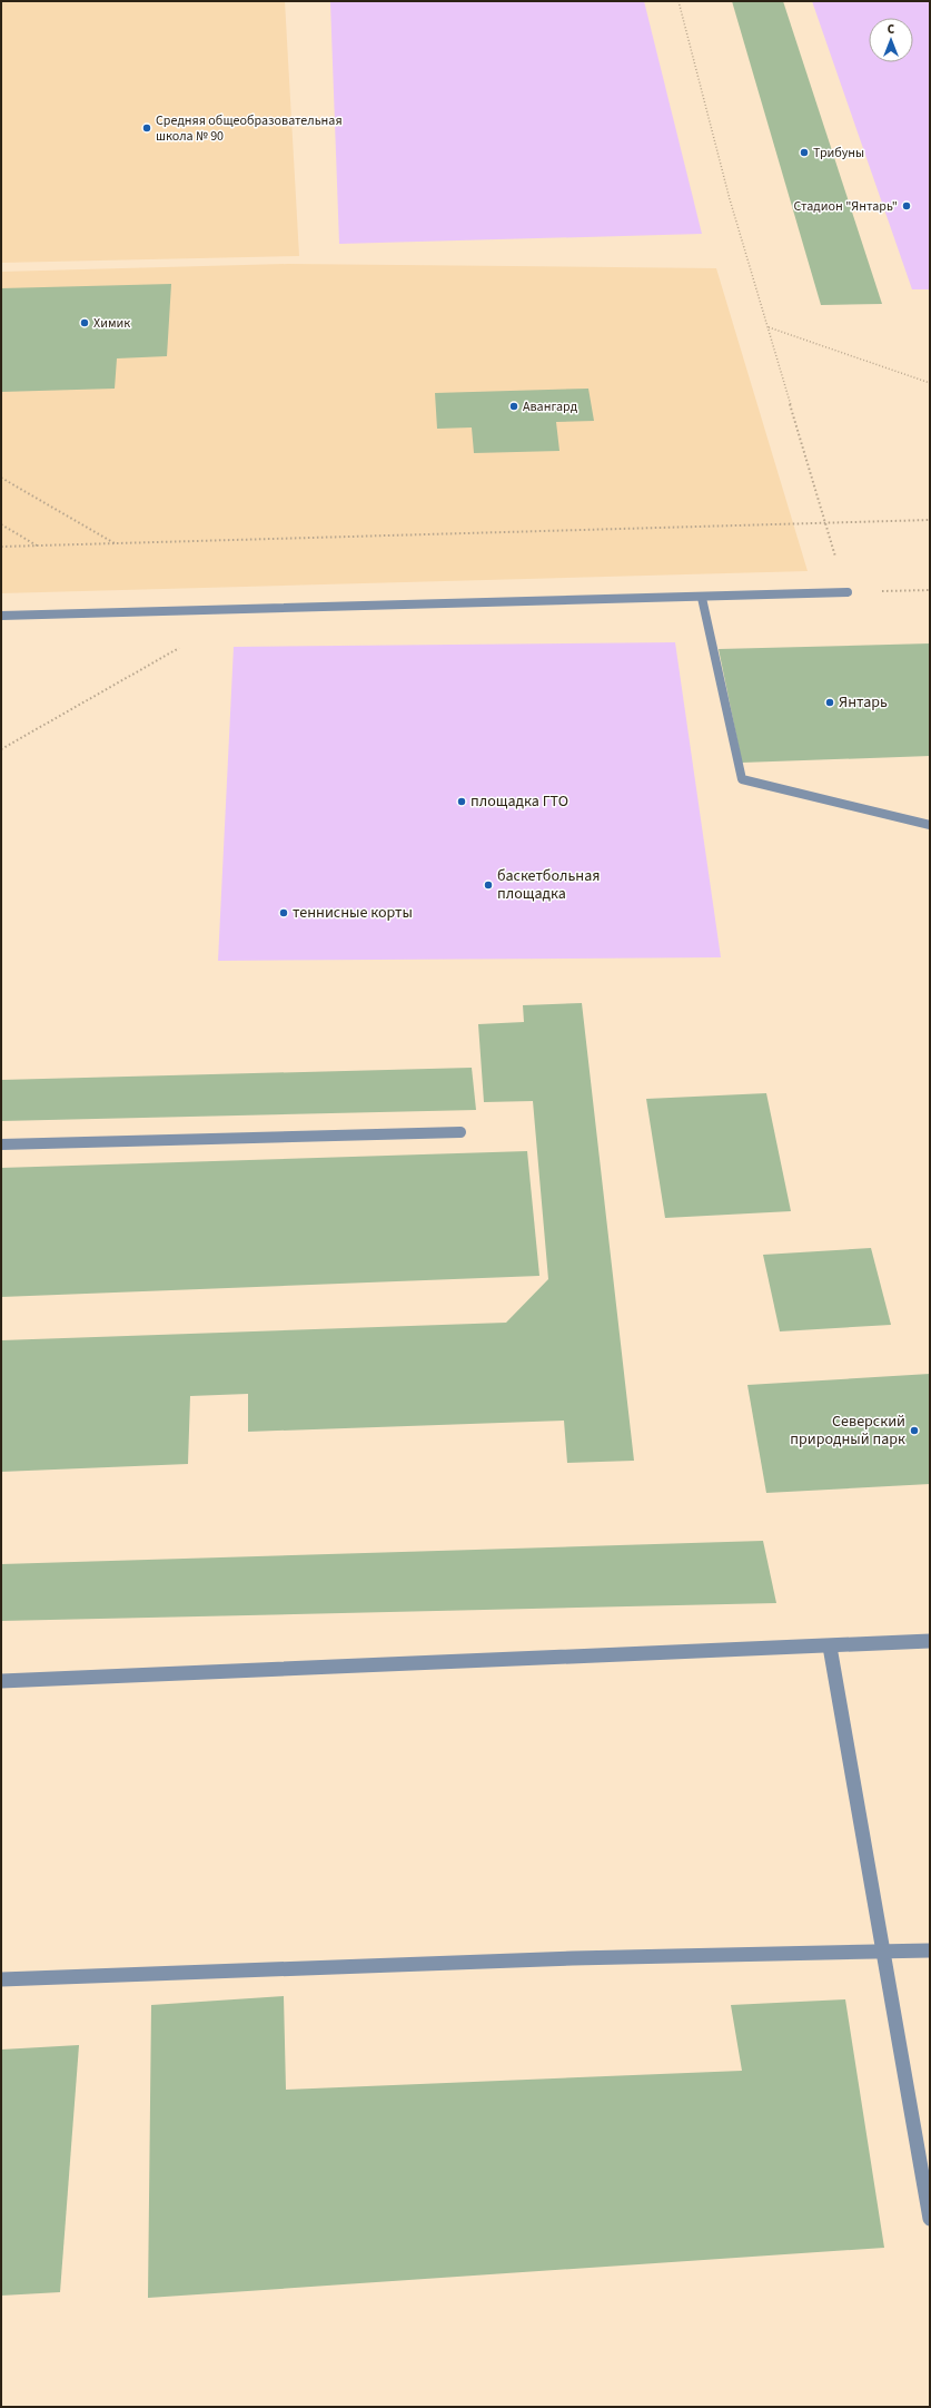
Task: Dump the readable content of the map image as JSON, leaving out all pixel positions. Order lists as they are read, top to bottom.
{
  "places": [
    "Средняя общеобразовательная школа № 90",
    "Трибуны",
    "Стадион \"Янтарь\"",
    "Химик",
    "Авангард",
    "Янтарь",
    "площадка ГТО",
    "баскетбольная площадка",
    "теннисные корты",
    "Северский природный парк"
  ],
  "north": "top"
}
